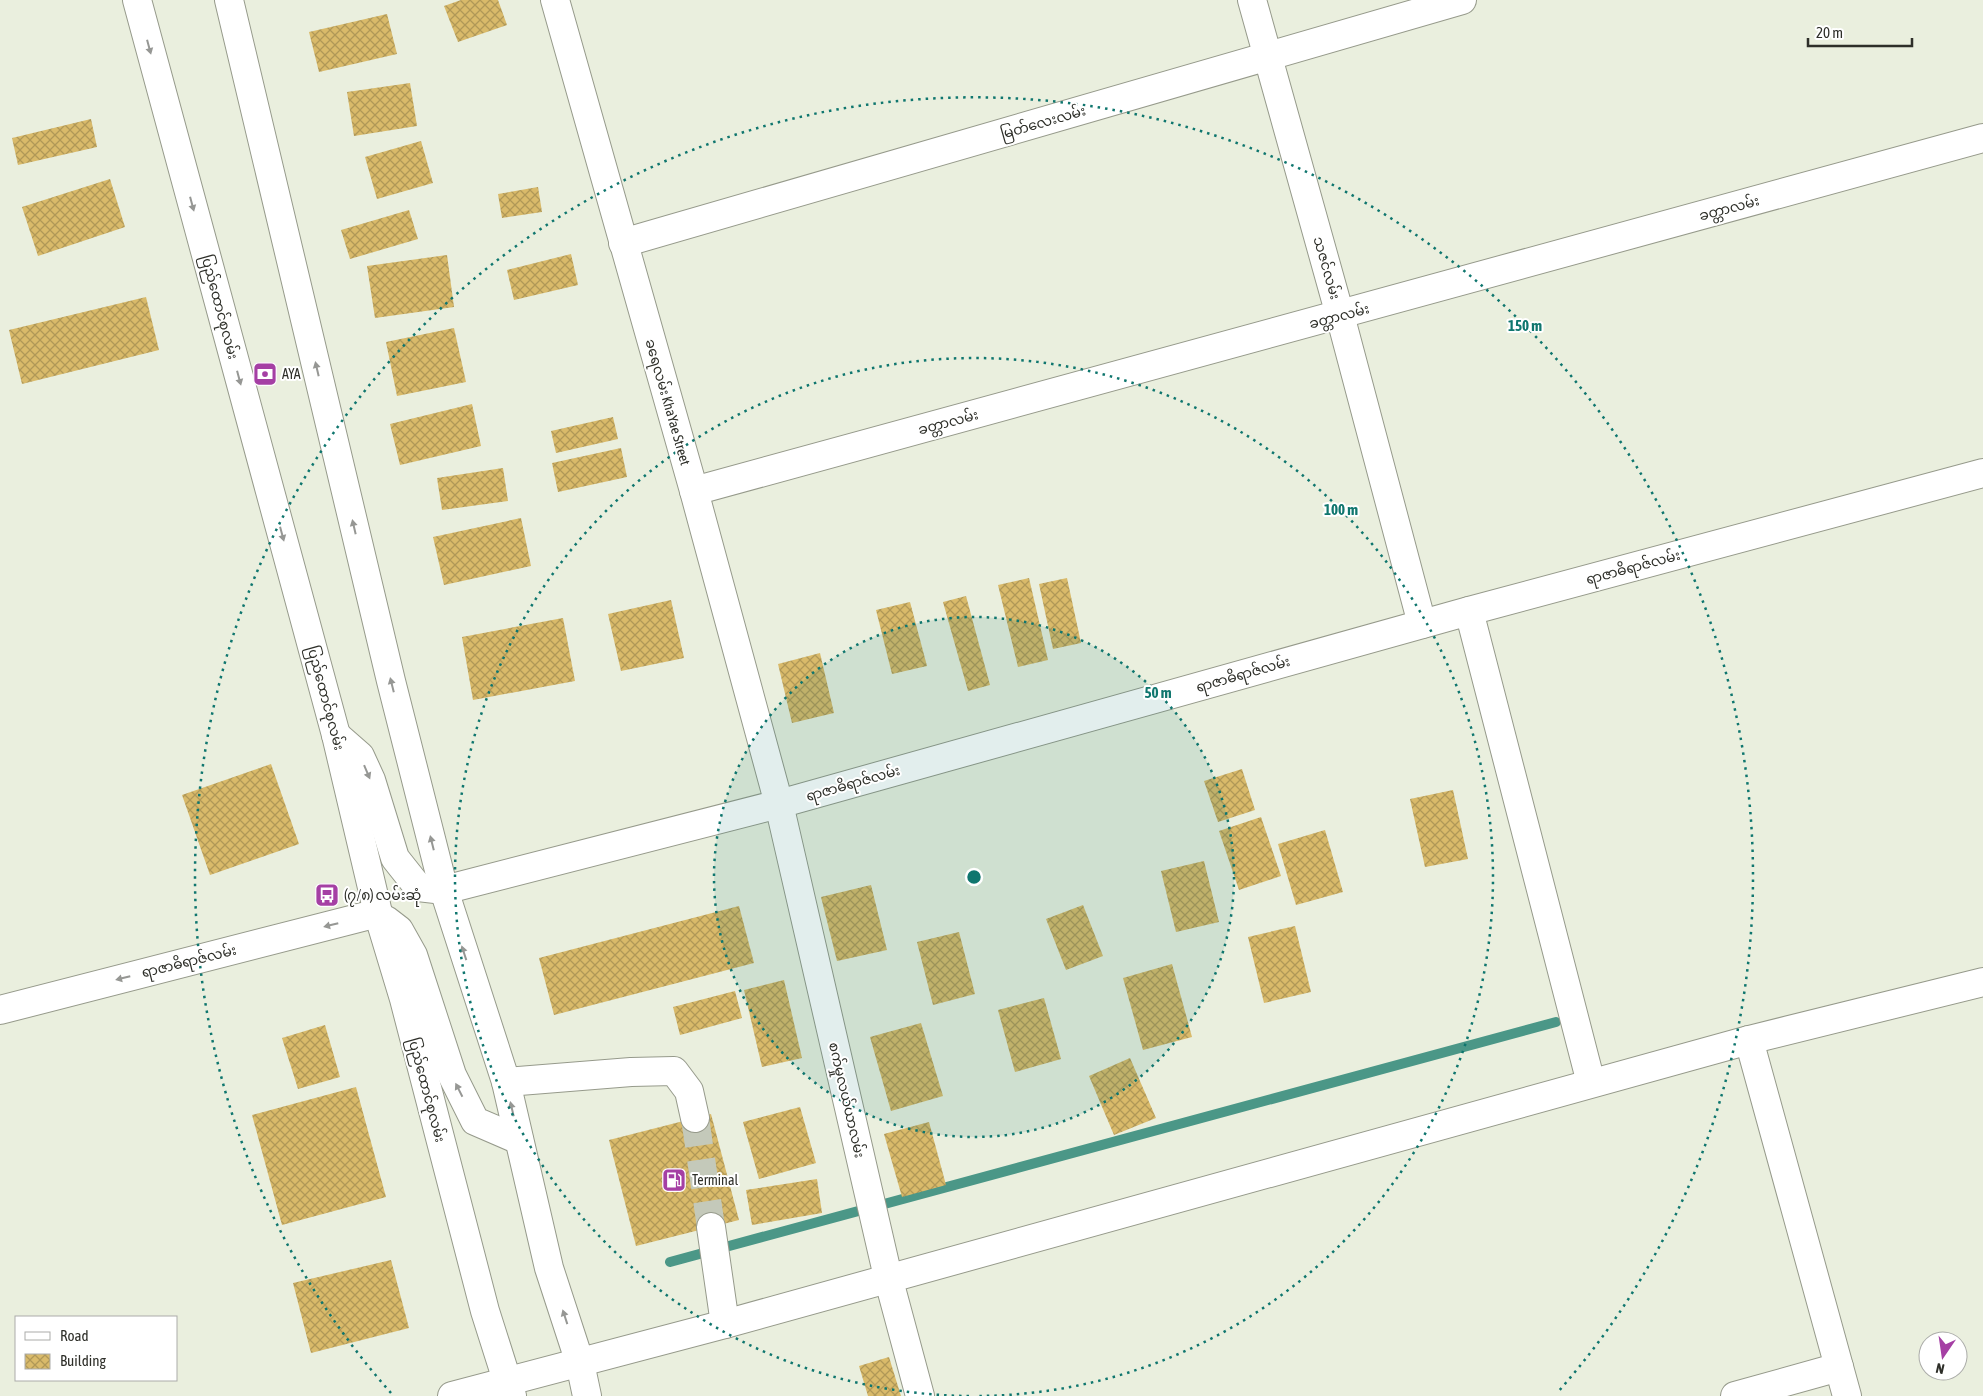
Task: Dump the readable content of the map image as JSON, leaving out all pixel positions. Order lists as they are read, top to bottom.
{
  "streets": {
    "street": [
      "မြတ်လေးလမ်း",
      "ခတ္တာလမ်း",
      "သဇင်လမ်း",
      "ပြည်ထောင်စုလမ်း",
      "ခရေလမ်း KhaYae Street",
      "ရာဇာဓိရာဇ်လမ်း",
      "စက်မှုလယ်ယာလမ်း"
    ]
  },
  "crossings": [
    ["မြတ်လေးလမ်း", "သဇင်လမ်း"],
    ["မြတ်လေးလမ်း", "ခရေလမ်း KhaYae Street"],
    ["ခတ္တာလမ်း", "သဇင်လမ်း"],
    ["ခတ္တာလမ်း", "ခရေလမ်း KhaYae Street"],
    ["သဇင်လမ်း", "ရာဇာဓိရာဇ်လမ်း"],
    ["ပြည်ထောင်စုလမ်း", "ရာဇာဓိရာဇ်လမ်း"],
    ["ခရေလမ်း KhaYae Street", "ရာဇာဓိရာဇ်လမ်း"],
    ["ခရေလမ်း KhaYae Street", "စက်မှုလယ်ယာလမ်း"],
    ["ရာဇာဓိရာဇ်လမ်း", "စက်မှုလယ်ယာလမ်း"]
  ],
  "places": {
    "bank": ["AYA"],
    "bus stop": ["(၇/၈) လမ်းဆုံ"],
    "fuel station": ["Terminal"]
  },
  "legend": ["Road", "Building"],
  "scale_bar": "20 m",
  "north": "bottom",
  "rings": ["150 m", "100 m", "50 m"]
}
